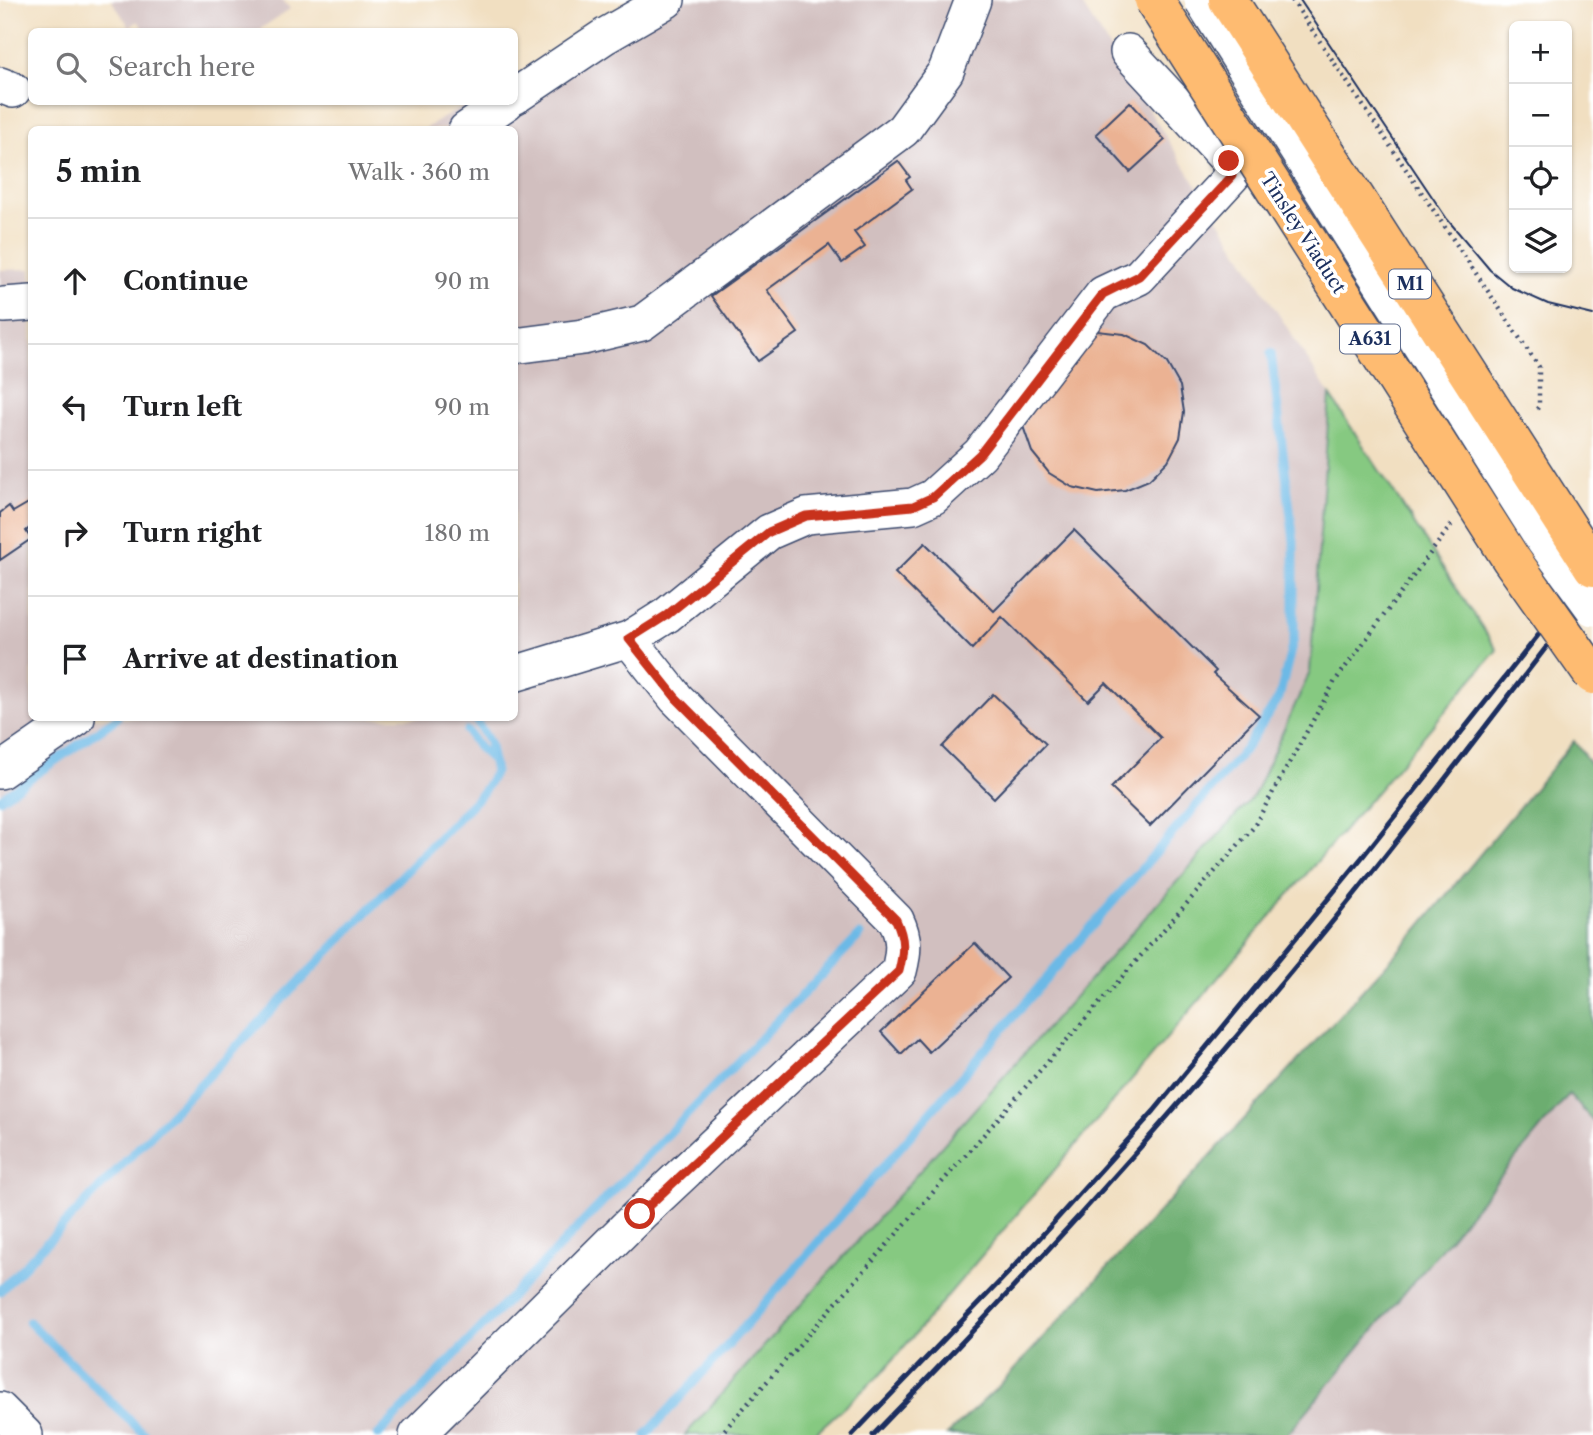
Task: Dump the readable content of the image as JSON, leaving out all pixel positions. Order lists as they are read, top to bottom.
{
  "streets": {
    "highway": ["Tinsley Viaduct", "M1", "A631"]
  },
  "page": {
    "map_buttons": ["+", "−"],
    "search": "Search here",
    "heading": ["5 min", "Walk · 360 m"],
    "list": [
      ["Continue", "90 m"],
      ["Turn left", "90 m"],
      ["Turn right", "180 m"],
      "Arrive at destination"
    ]
  }
}
